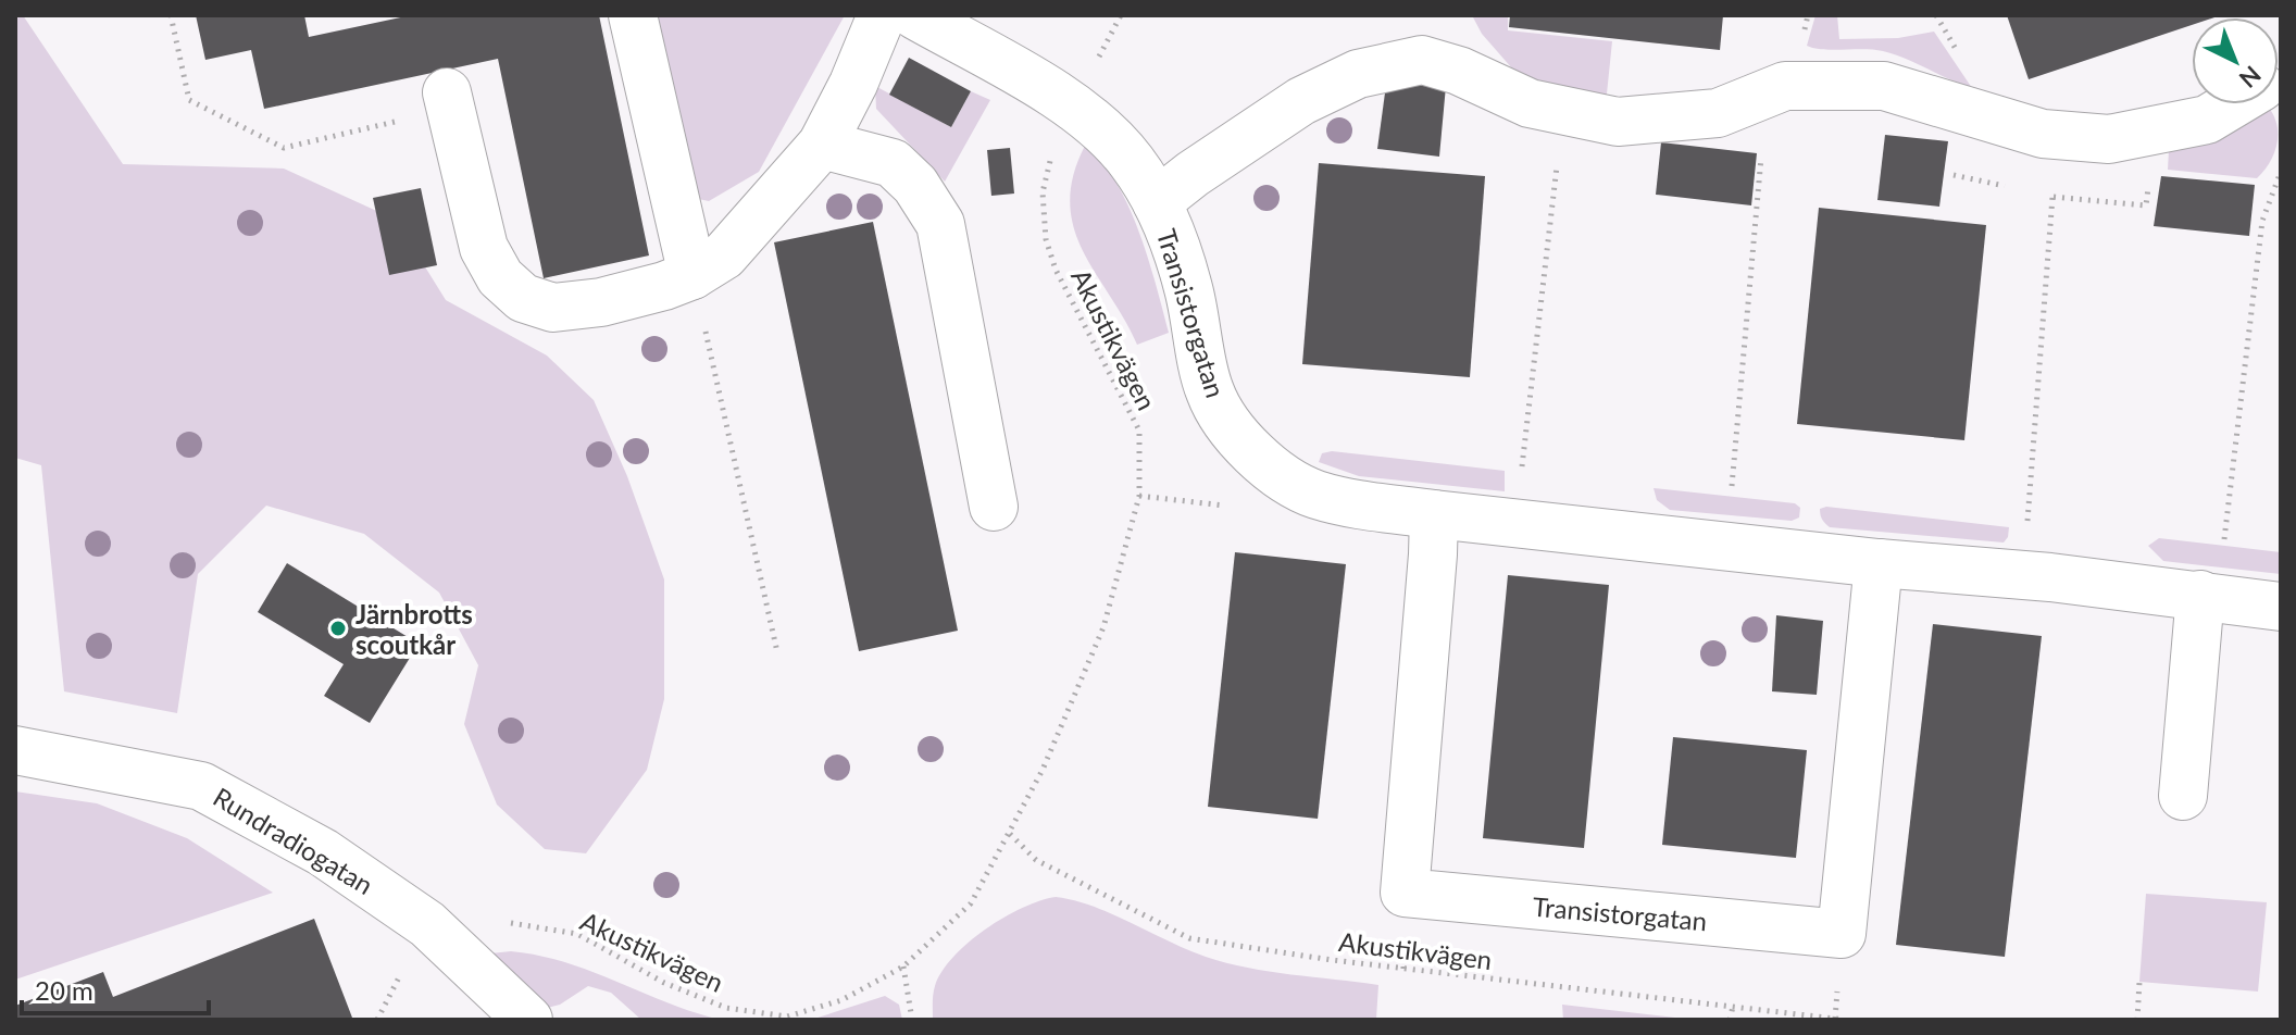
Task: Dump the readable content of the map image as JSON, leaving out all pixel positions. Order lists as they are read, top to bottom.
{
  "streets": {
    "street": ["Transistorgatan", "Rundradiogatan"],
    "path": ["Akustikvägen"]
  },
  "crossings": [
    ["Transistorgatan", "Akustikvägen"],
    ["Akustikvägen", "Rundradiogatan"]
  ],
  "places": ["Järnbrotts scoutkår"],
  "scale_bar": "20 m",
  "north": "bottom right"
}
